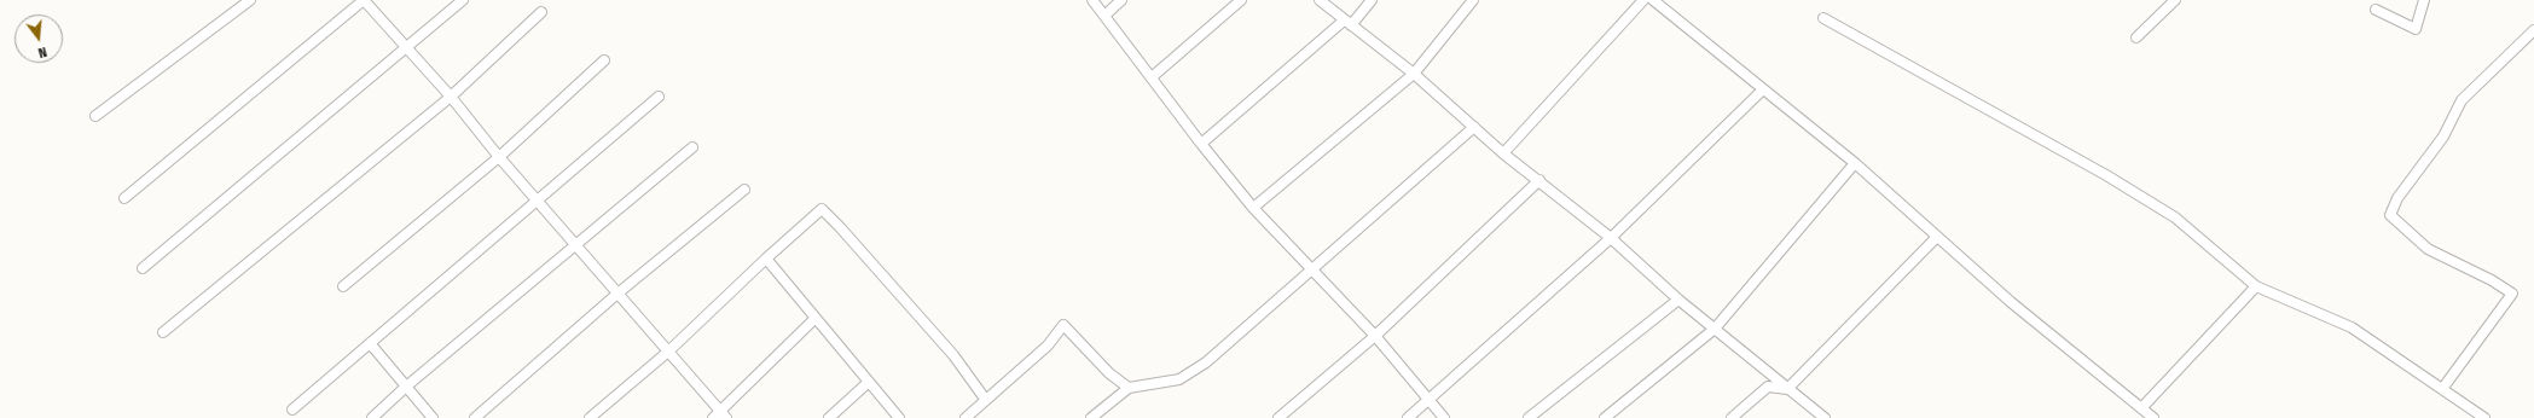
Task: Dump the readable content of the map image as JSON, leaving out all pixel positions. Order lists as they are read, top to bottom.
{
  "north": "bottom"
}
